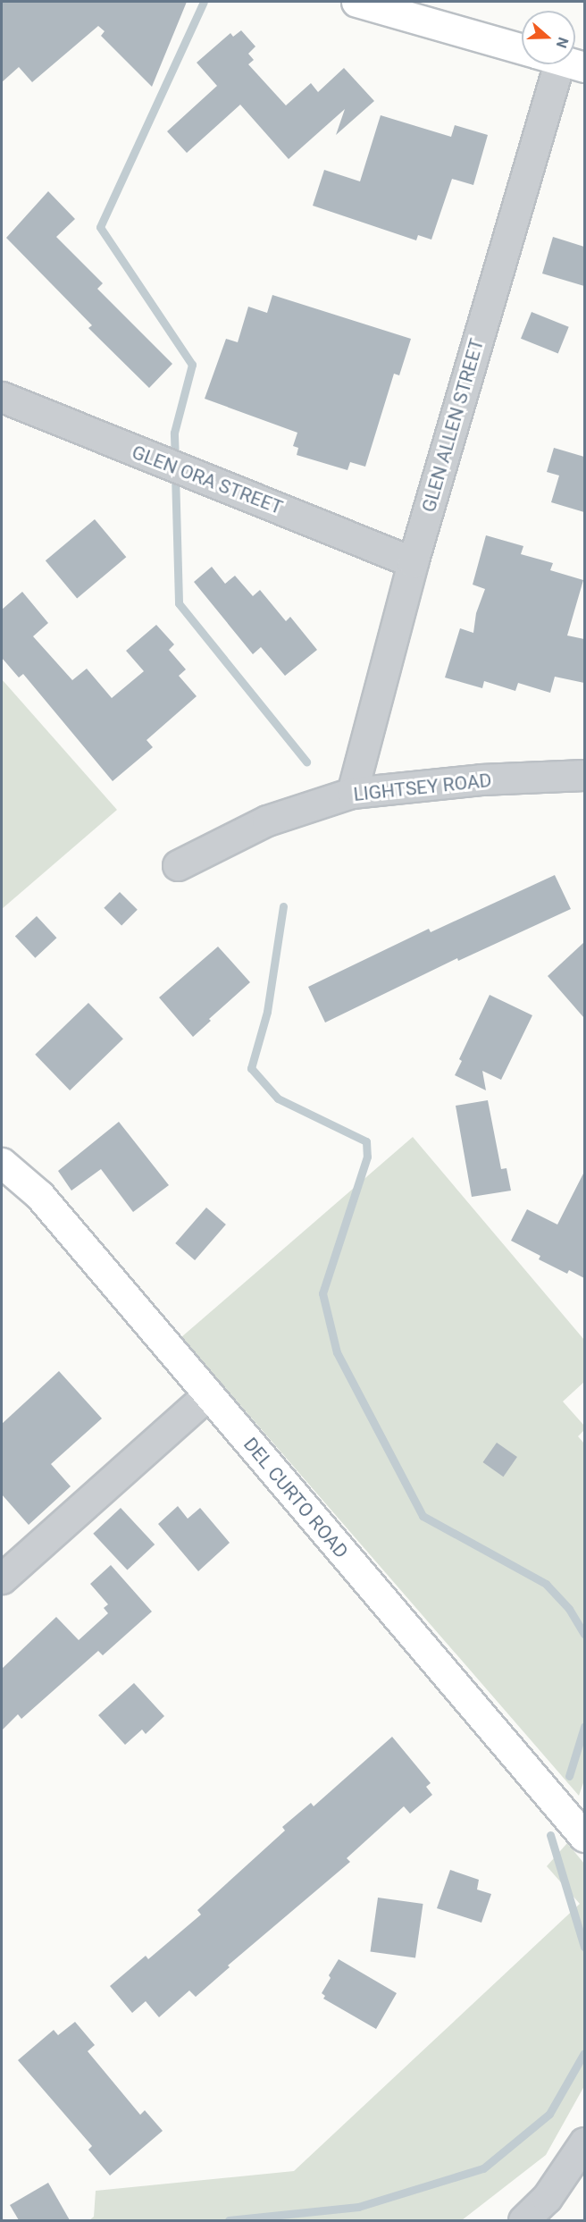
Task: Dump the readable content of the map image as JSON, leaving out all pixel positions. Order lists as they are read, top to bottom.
{
  "streets": {
    "street": [
      "GLEN ALLEN STREET",
      "GLEN ORA STREET",
      "LIGHTSEY ROAD",
      "DEL CURTO ROAD"
    ]
  },
  "crossings": [
    ["GLEN ALLEN STREET", "GLEN ORA STREET"],
    ["GLEN ALLEN STREET", "LIGHTSEY ROAD"]
  ],
  "north": "right"
}
